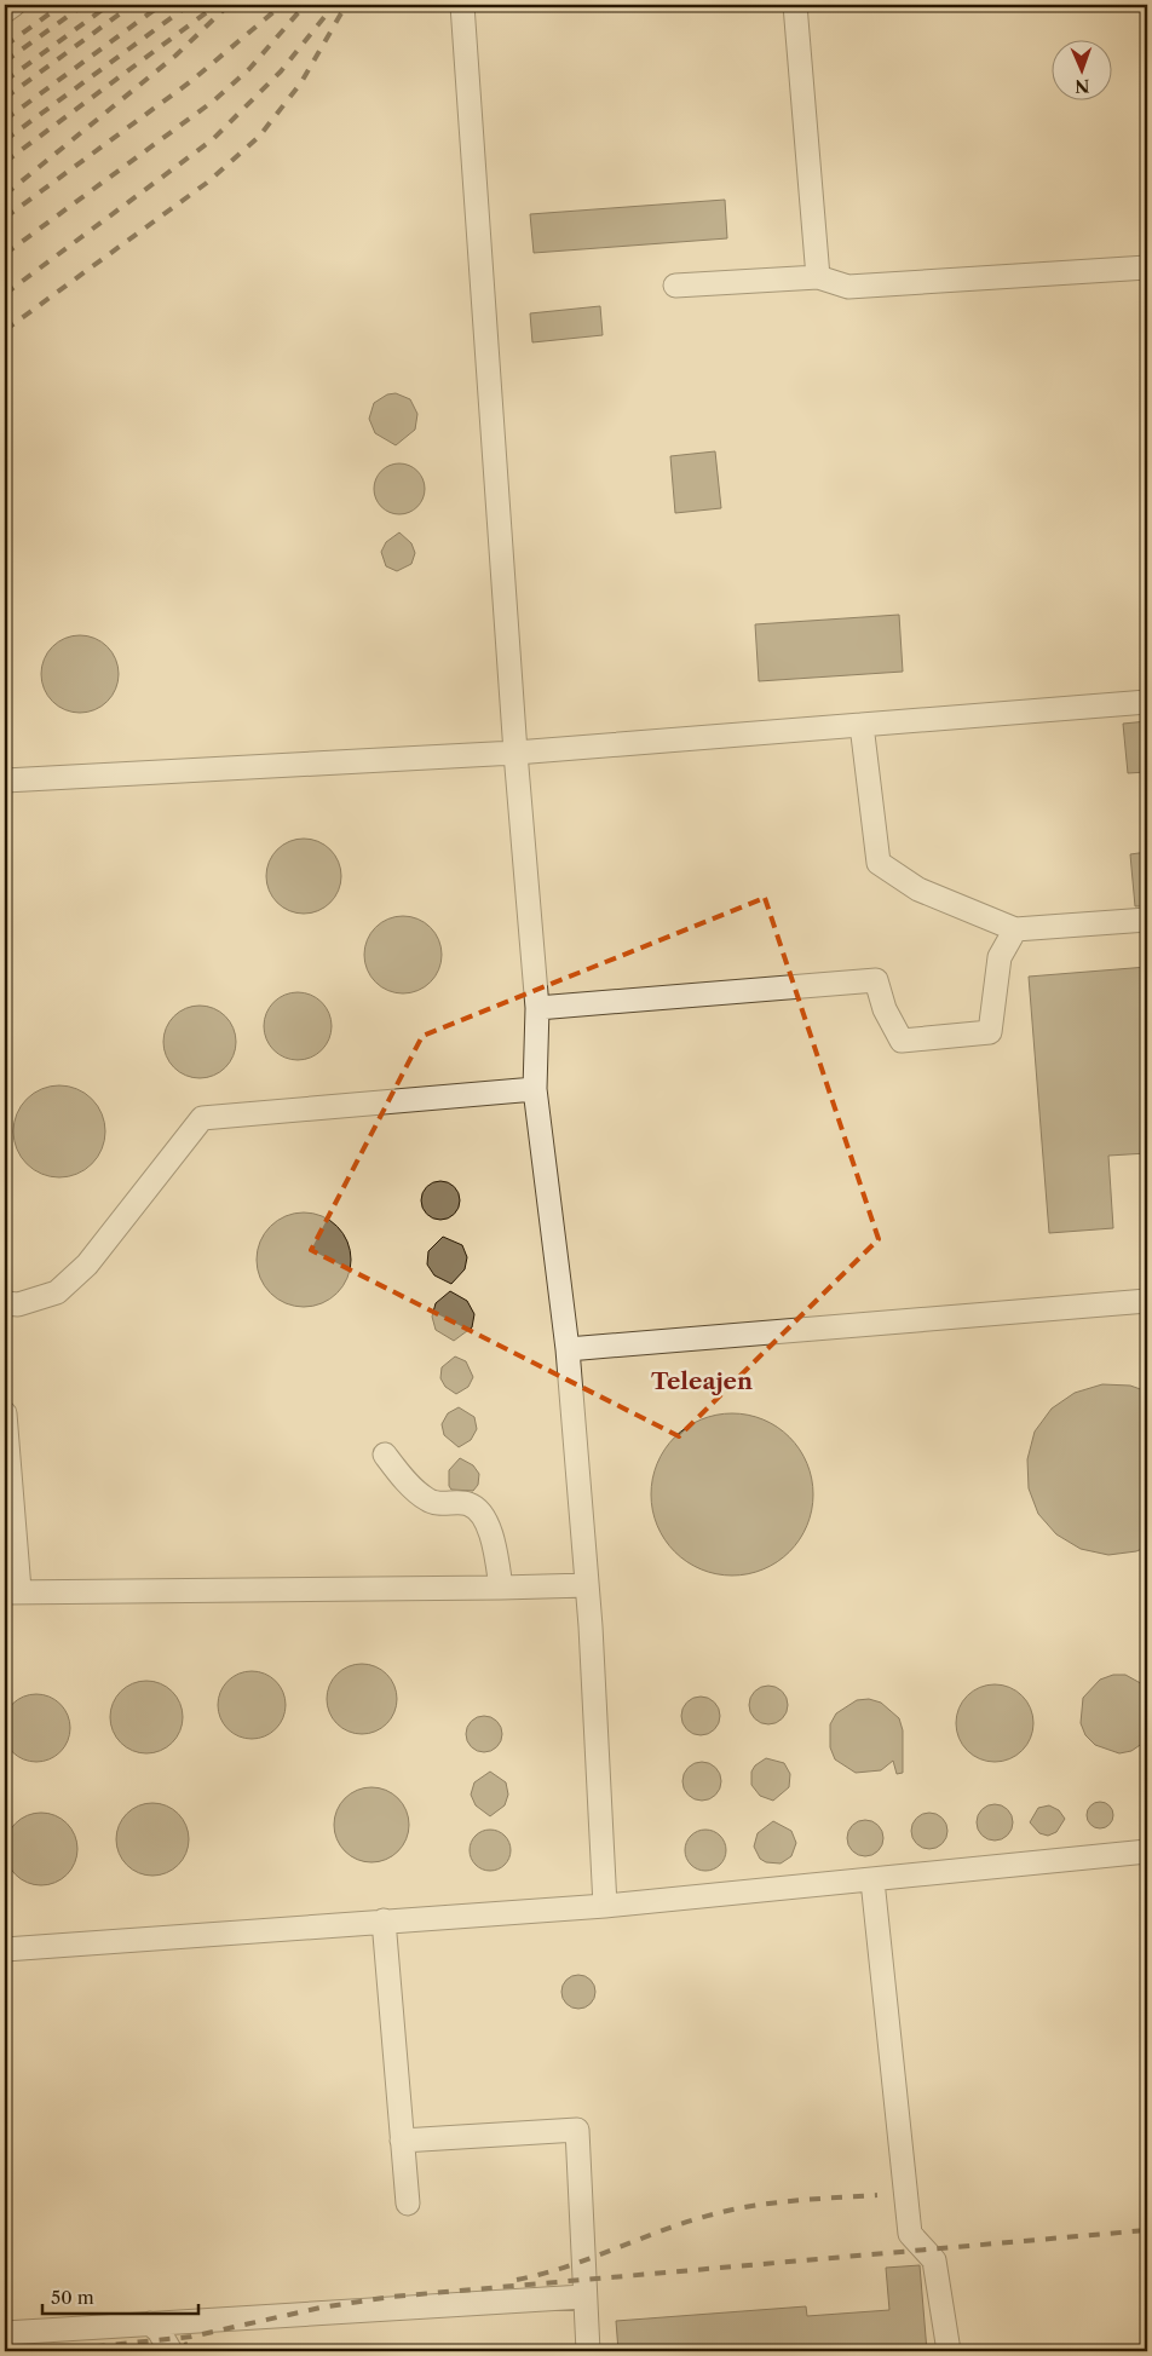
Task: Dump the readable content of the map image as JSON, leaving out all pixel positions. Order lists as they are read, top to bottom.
{
  "districts": ["Teleajen"],
  "scale_bar": "50 m",
  "north": "bottom"
}
